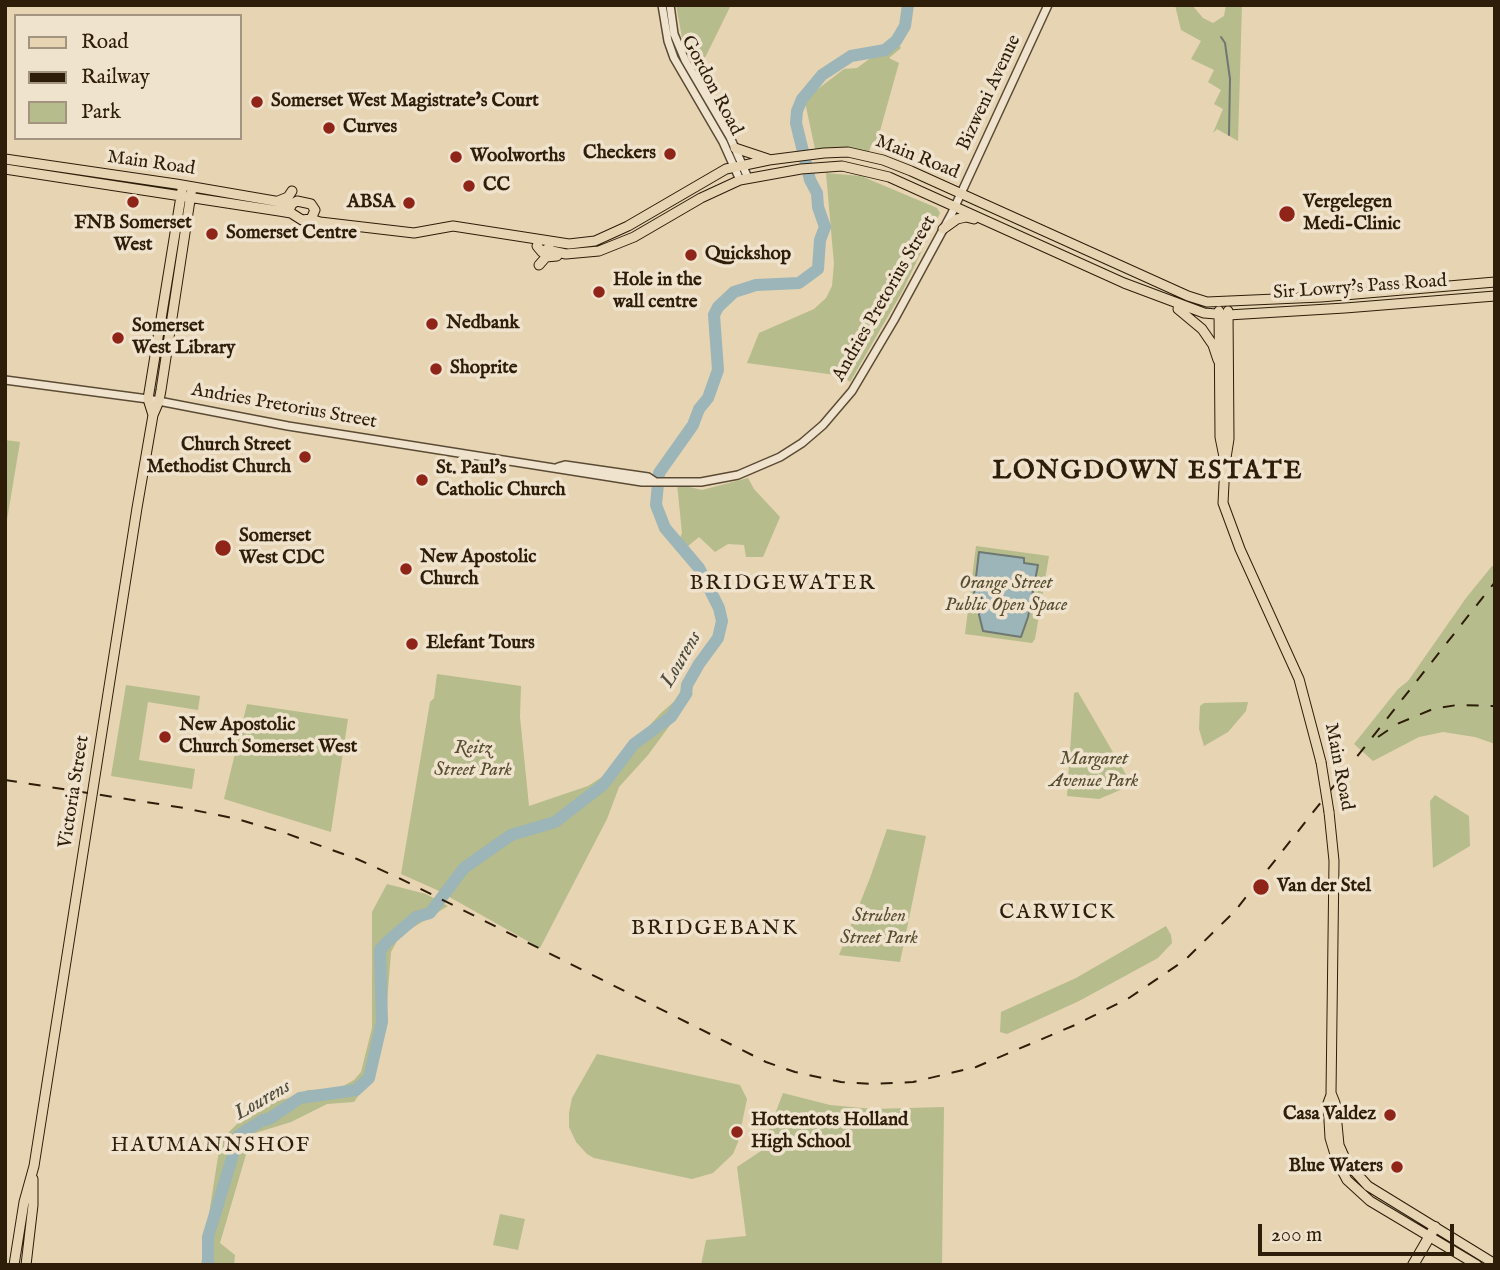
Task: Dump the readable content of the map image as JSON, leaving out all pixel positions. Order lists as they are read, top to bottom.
{
  "streets": {
    "main road": ["Main Road", "Sir Lowry's Pass Road", "Victoria Street"],
    "street": ["Gordon Road", "Bizweni Avenue", "Andries Pretorius Street"]
  },
  "crossings": [
    ["Gordon Road", "Main Road"],
    ["Bizweni Avenue", "Main Road"],
    ["Bizweni Avenue", "Andries Pretorius Street"],
    ["Main Road", "Sir Lowry's Pass Road"],
    ["Main Road", "Andries Pretorius Street"],
    ["Main Road", "Victoria Street"],
    ["Andries Pretorius Street", "Victoria Street"]
  ],
  "districts": [
    "LONGDOWN ESTATE",
    "BRIDGEWATER",
    "CARWICK",
    "BRIDGEBANK",
    "HAUMANNSHOF"
  ],
  "water": ["Lourens"],
  "parks": [
    "Orange Street Public Open Space",
    "Reitz Street Park",
    "Margaret Avenue Park",
    "Struben Street Park"
  ],
  "places": [
    "Somerset West Magistrate's Court",
    "Curves",
    "Checkers",
    "Woolworths",
    "CC",
    "FNB Somerset West",
    "ABSA",
    "Vergelegen Medi-Clinic",
    "Somerset Centre",
    "Quickshop",
    "Hole in the wall centre",
    "Nedbank",
    "Somerset West Library",
    "Shoprite",
    "Church Street Methodist Church",
    "St. Paul's Catholic Church",
    "Somerset West CDC",
    "New Apostolic Church",
    "Elefant Tours",
    "New Apostolic Church Somerset West",
    "Van der Stel",
    "Casa Valdez",
    "Hottentots Holland High School",
    "Blue Waters"
  ],
  "legend": ["Road", "Railway", "Park"],
  "scale_bar": "200 m"
}
